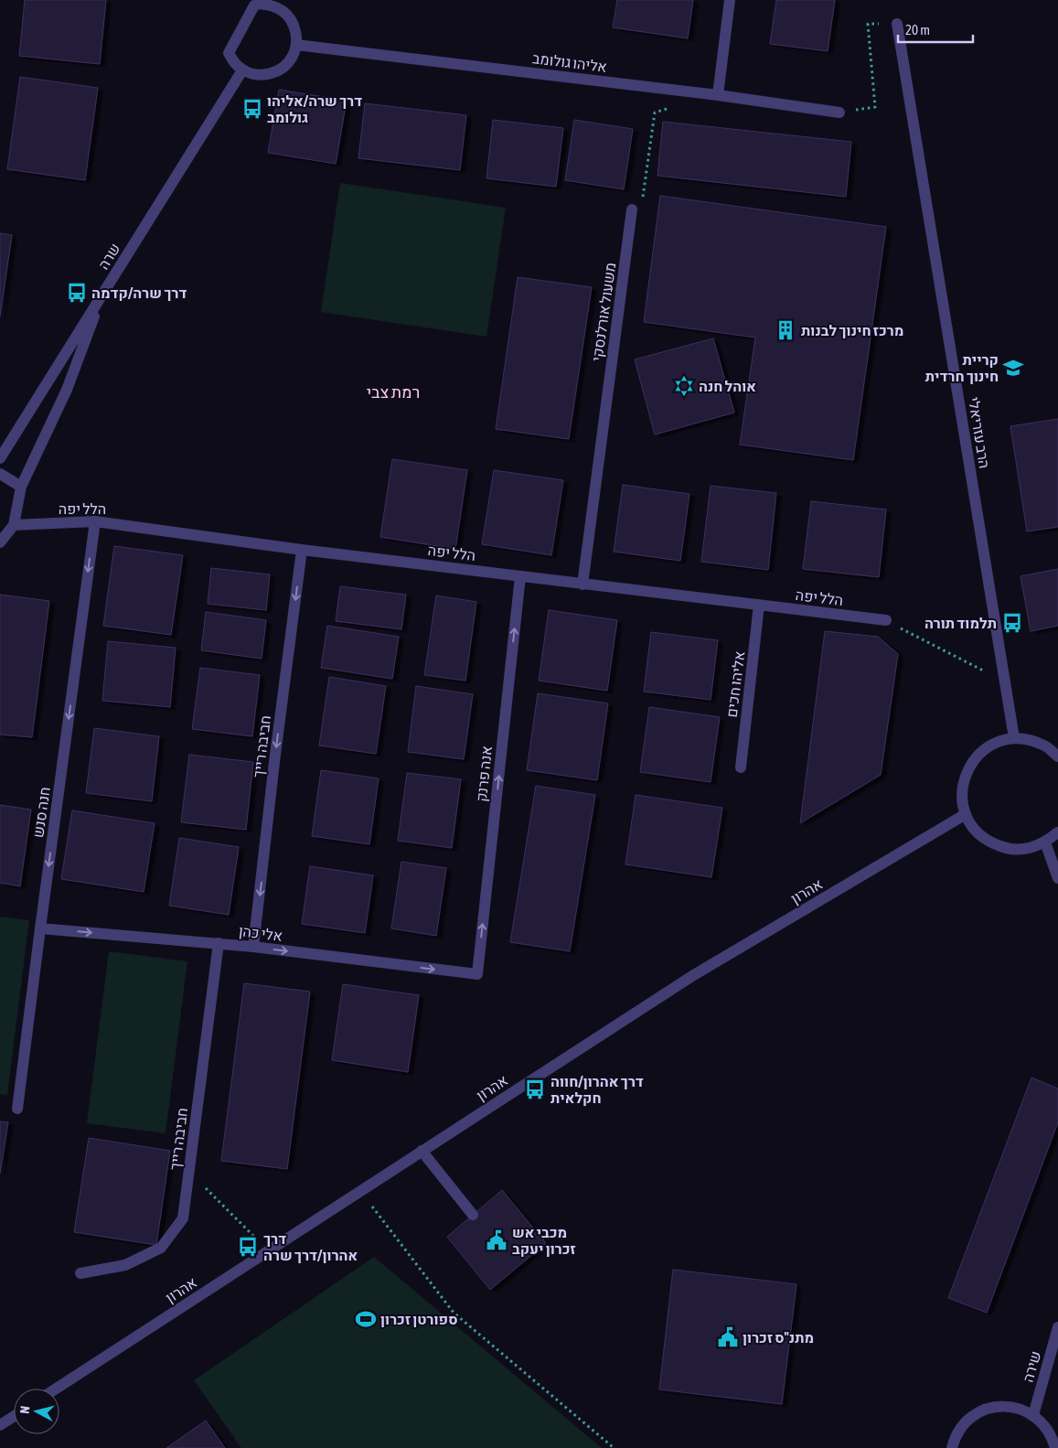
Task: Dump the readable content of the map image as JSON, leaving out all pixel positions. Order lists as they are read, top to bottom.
{
  "streets": {
    "street": [
      "אליהו גולומב",
      "שרה",
      "משעול אורלנסקי",
      "הרב עזריאלי",
      "הלל יפה",
      "אליהו חכים",
      "חביבה רייך",
      "אנה פרנק",
      "חנה סנש",
      "אהרון",
      "אלי כהן",
      "שירה"
    ]
  },
  "crossings": [
    ["אליהו גולומב", "שרה"],
    ["משעול אורלנסקי", "הלל יפה"],
    ["הלל יפה", "אליהו חכים"],
    ["הלל יפה", "חביבה רייך"],
    ["הלל יפה", "אנה פרנק"],
    ["הלל יפה", "חנה סנש"],
    ["חביבה רייך", "אלי כהן"],
    ["אנה פרנק", "אלי כהן"],
    ["חנה סנש", "אלי כהן"]
  ],
  "one_way": [
    "חביבה רייך",
    "אנה פרנק",
    "חנה סנש",
    "אלי כהן"
  ],
  "districts": ["רמת צבי"],
  "places": {
    "bus stop": [
      "דרך שרה/אליהו גולומב",
      "דרך שרה/קדמה",
      "תלמוד תורה",
      "דרך אהרון/חווה חקלאית",
      "דרך אהרון/דרך שרה"
    ],
    "building": ["מרכז חינוך לבנות"],
    "school or university": ["קריית חינוך חרדית"],
    "synagogue": ["אוהל חנה"],
    "public building": ["מכבי אש זכרון יעקב", "מתנ\"ס זכרון"],
    "sports": ["ספורטן זכרון"]
  },
  "scale_bar": "20 m",
  "north": "left"
}
